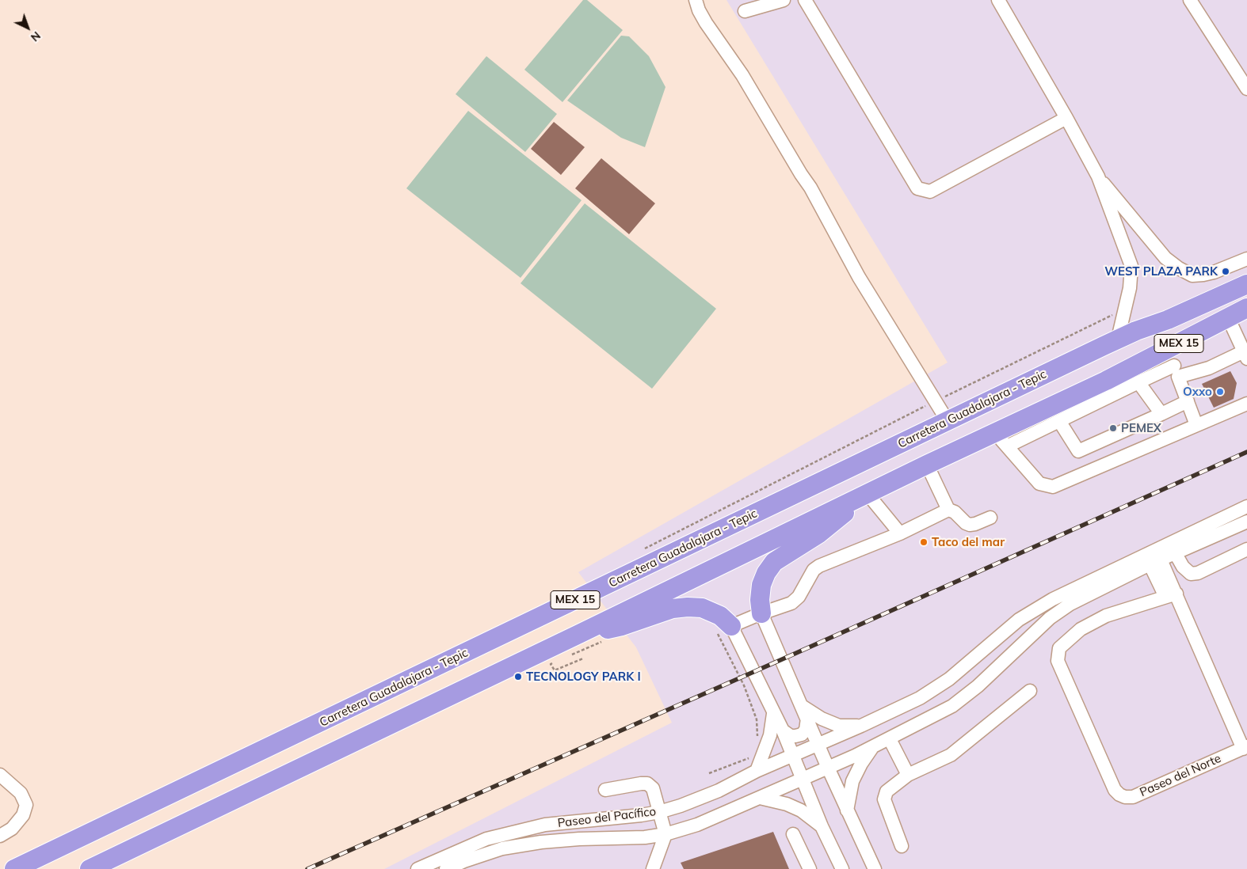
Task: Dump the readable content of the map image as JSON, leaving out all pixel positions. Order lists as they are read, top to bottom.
{
  "streets": {
    "highway": ["MEX 15", "Carretera Guadalajara - Tepic"],
    "street": ["Paseo del Norte", "Paseo del Pacífico"]
  },
  "places": [
    "WEST PLAZA PARK",
    "Oxxo",
    "PEMEX",
    "Taco del mar",
    "TECNOLOGY PARK I"
  ],
  "north": "bottom right"
}
